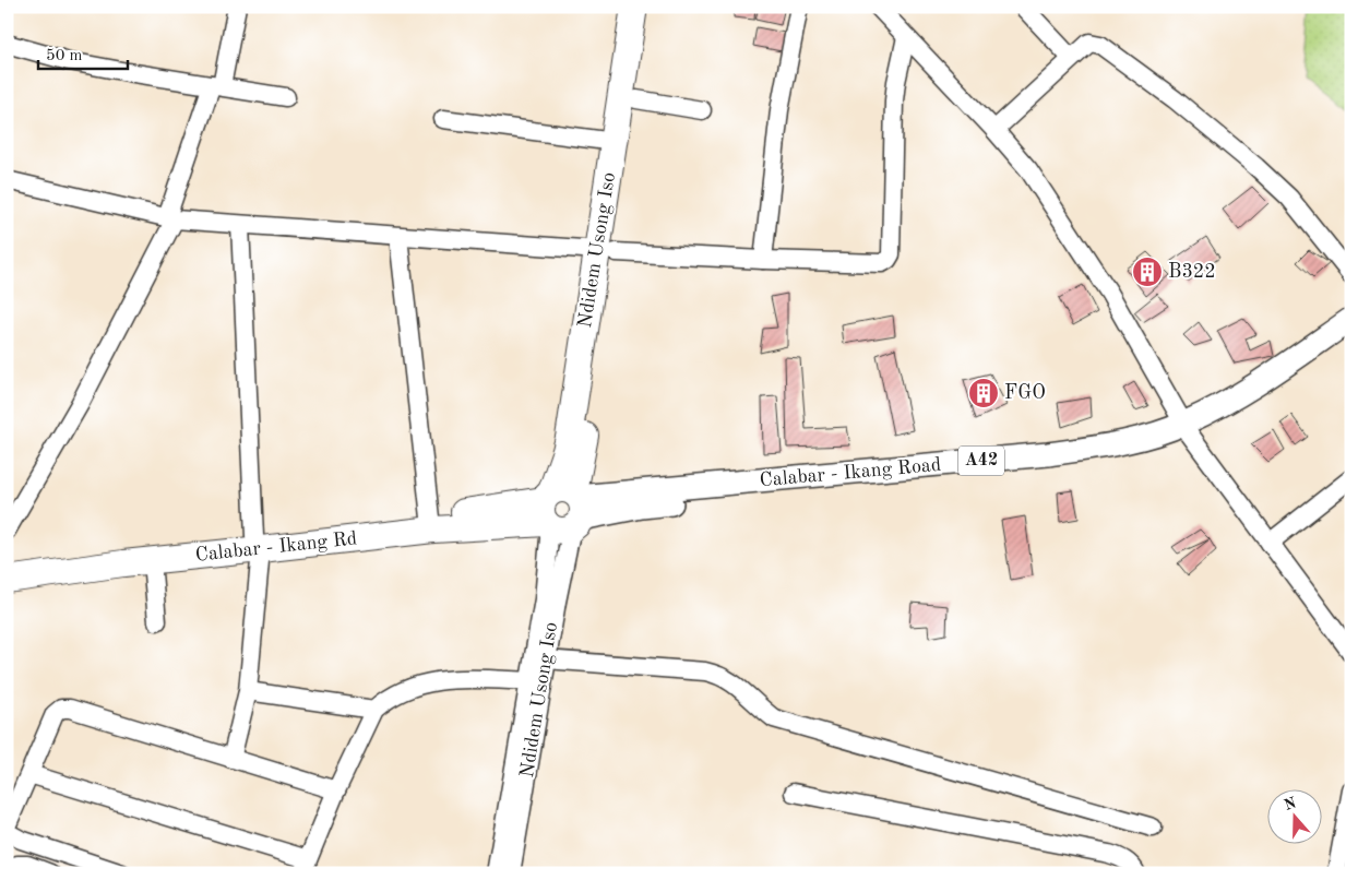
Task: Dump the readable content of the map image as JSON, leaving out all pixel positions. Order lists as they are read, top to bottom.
{
  "streets": {
    "highway": ["Ndidem Usong Iso", "Calabar - Ikang Rd"],
    "main road": ["A42", "Calabar - Ikang Road"]
  },
  "crossings": [
    ["Ndidem Usong Iso", "Calabar - Ikang Road"],
    ["Ndidem Usong Iso", "Calabar - Ikang Rd"],
    ["Calabar - Ikang Road", "Calabar - Ikang Rd"]
  ],
  "places": {
    "building": ["B322", "FGO"]
  },
  "scale_bar": "50 m",
  "north": "top"
}
